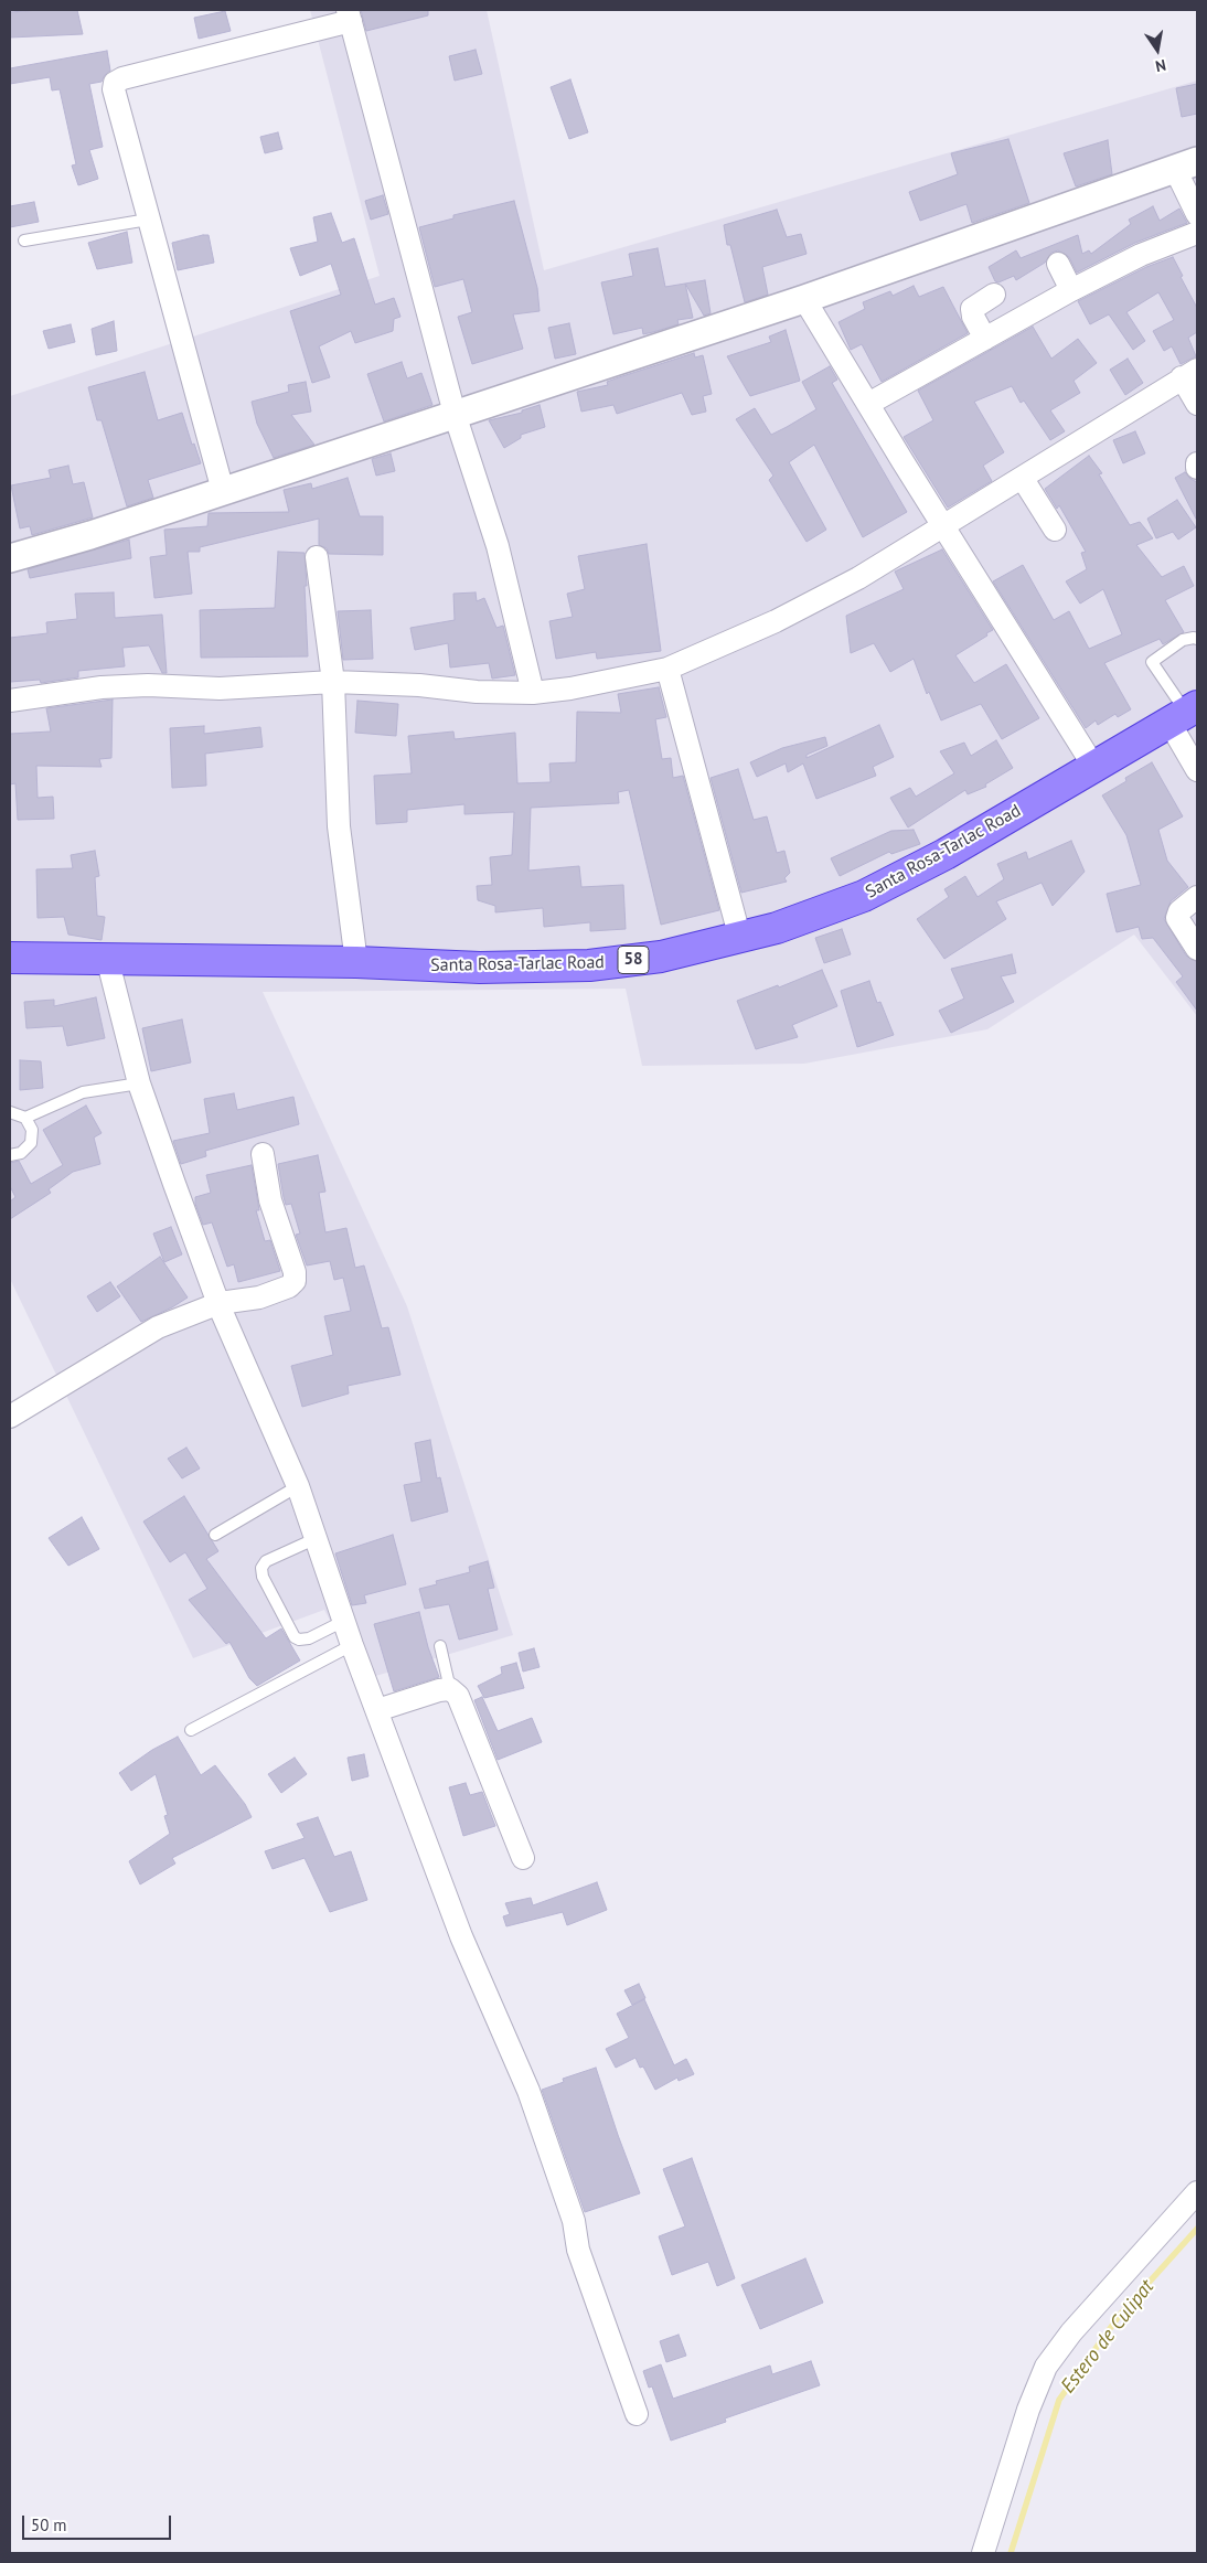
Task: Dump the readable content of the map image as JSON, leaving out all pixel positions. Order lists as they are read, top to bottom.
{
  "streets": {
    "highway": ["Santa Rosa-Tarlac Road", "58"]
  },
  "water": ["Estero de Culipat"],
  "scale_bar": "50 m",
  "north": "bottom"
}
